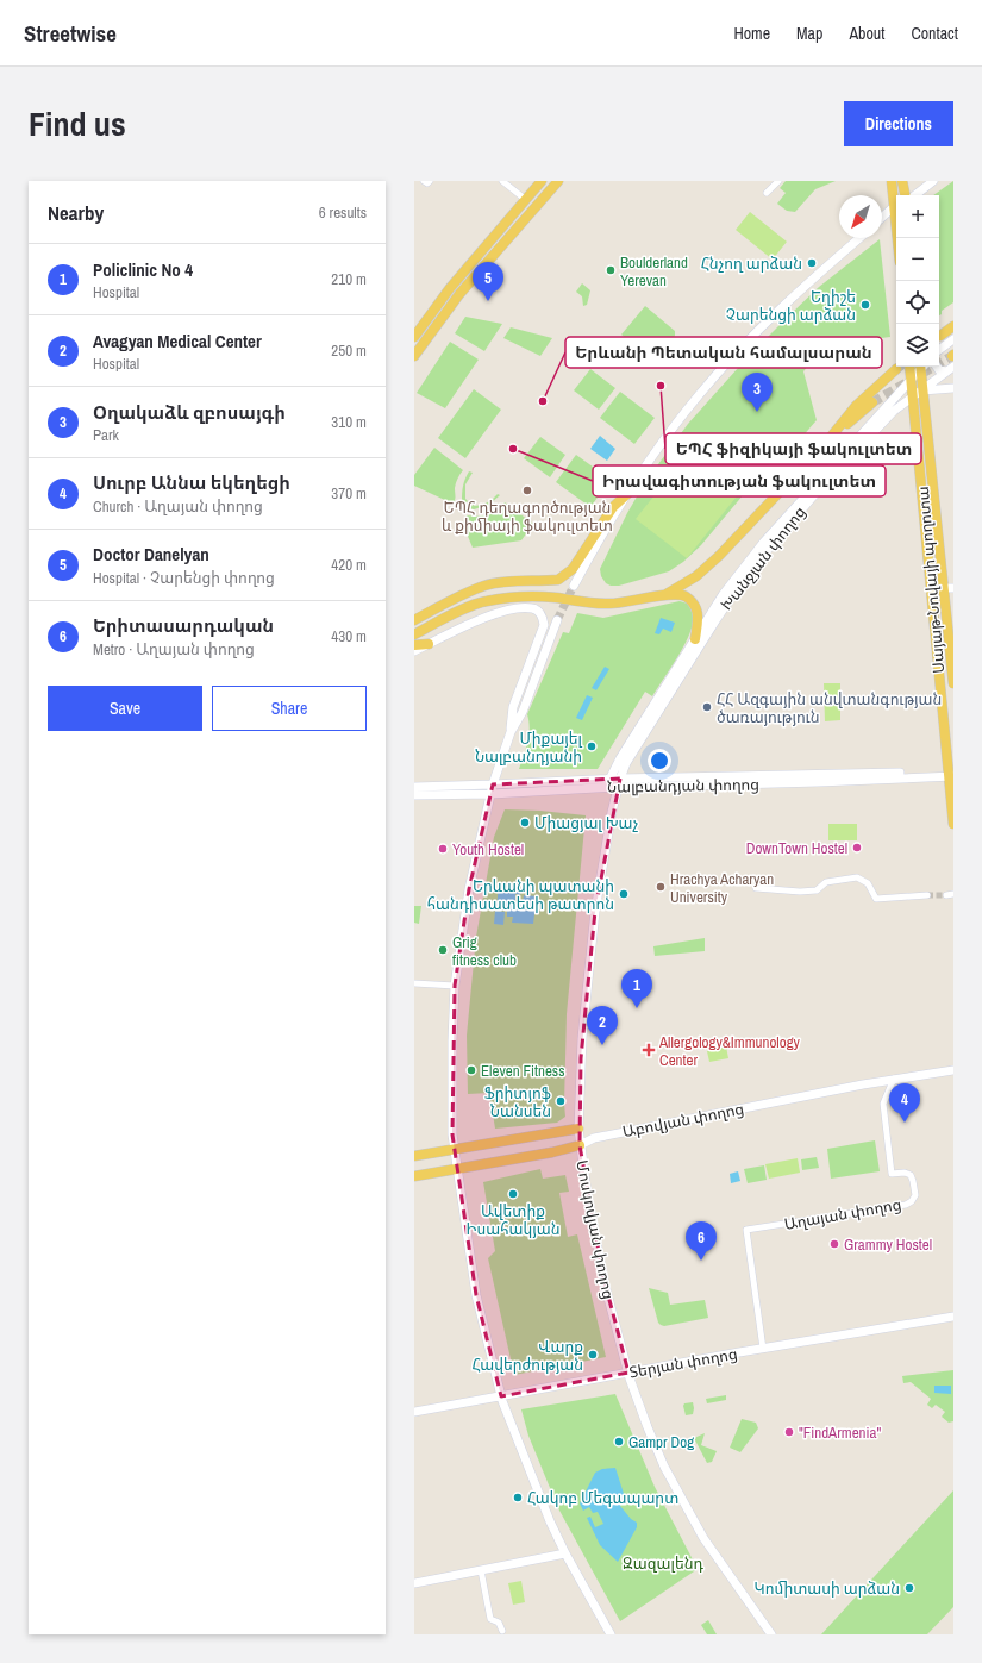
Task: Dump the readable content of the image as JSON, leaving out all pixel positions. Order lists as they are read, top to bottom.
{
  "streets": {
    "main road": [
      "Խանջյան փողոց",
      "Սայաթ-Նովայի պողոտա",
      "Նալբանդյան փողոց",
      "Աբովյան փողոց",
      "Մոսկովյան փողոց",
      "Տերյան փողոց"
    ],
    "street": ["Աղայան փողոց"]
  },
  "crossings": [
    ["Խանջյան փողոց", "Սայաթ-Նովայի պողոտա"],
    ["Խանջյան փողոց", "Նալբանդյան փողոց"],
    ["Խանջյան փողոց", "Մոսկովյան փողոց"],
    ["Սայաթ-Նովայի պողոտա", "Նալբանդյան փողոց"],
    ["Նալբանդյան փողոց", "Մոսկովյան փողոց"],
    ["Աբովյան փողոց", "Աղայան փողոց"],
    ["Աբովյան փողոց", "Մոսկովյան փողոց"],
    ["Աղայան փողոց", "Տերյան փողոց"],
    ["Մոսկովյան փողոց", "Տերյան փողոց"]
  ],
  "parks": ["Զազալենդ"],
  "places": {
    "other": [
      "Հնչող արձան",
      "Boulderland Yerevan",
      "Եղիշե Չարենցի արձան",
      "ԵՊՀ ֆիզիկայի ֆակուլտետ",
      "Երևանի Պետական համալսարան",
      "Իրավագիտության ֆակուլտետ",
      "ԵՊՀ դեղագործության և քիմիայի ֆակուլտետ",
      "ՀՀ Ազգային անվտանգության ծառայություն",
      "Միքայել Նալբանդյանի",
      "Միացյալ Խաչ",
      "DownTown Hostel",
      "Youth Hostel",
      "Hrachya Acharyan University",
      "Երևանի պատանի հանդիսատեսի թատրոն",
      "Grig fitness club",
      "Eleven Fitness",
      "Ֆրիտյոֆ Նանսեն",
      "Ավետիք Իսահակյան",
      "Grammy Hostel",
      "Վարք Հավերժության",
      "\"FindArmenia\"",
      "Gampr Dog",
      "Հակոբ Մեգապարտ",
      "Կոմիտասի արձան"
    ],
    "health": ["Allergology&Immunology Center"]
  },
  "north": "bottom left",
  "page": {
    "header": "Streetwise",
    "nav": [
      "Home",
      "Map",
      "About",
      "Contact"
    ],
    "title": "Find us",
    "buttons": [
      "Directions",
      ["Save", "Share"]
    ],
    "heading": ["Nearby", "6 results"],
    "map_buttons": ["+", "−"],
    "list": [
      {
        "mark": "1",
        "name": "Policlinic No 4",
        "note": "Hospital",
        "value": "210 m"
      },
      {
        "mark": "2",
        "name": "Avagyan Medical Center",
        "note": "Hospital",
        "value": "250 m"
      },
      {
        "mark": "3",
        "name": "Օղակաձև զբոսայգի",
        "note": "Park",
        "value": "310 m"
      },
      {
        "mark": "4",
        "name": "Սուրբ Աննա եկեղեցի",
        "note": "Church · Աղայան փողոց",
        "value": "370 m"
      },
      {
        "mark": "5",
        "name": "Doctor Danelyan",
        "note": "Hospital · Չարենցի փողոց",
        "value": "420 m"
      },
      {
        "mark": "6",
        "name": "Երիտասարդական",
        "note": "Metro · Աղայան փողոց",
        "value": "430 m"
      }
    ],
    "pins": [
      "5",
      "3",
      "1",
      "2",
      "4",
      "6"
    ]
  }
}
